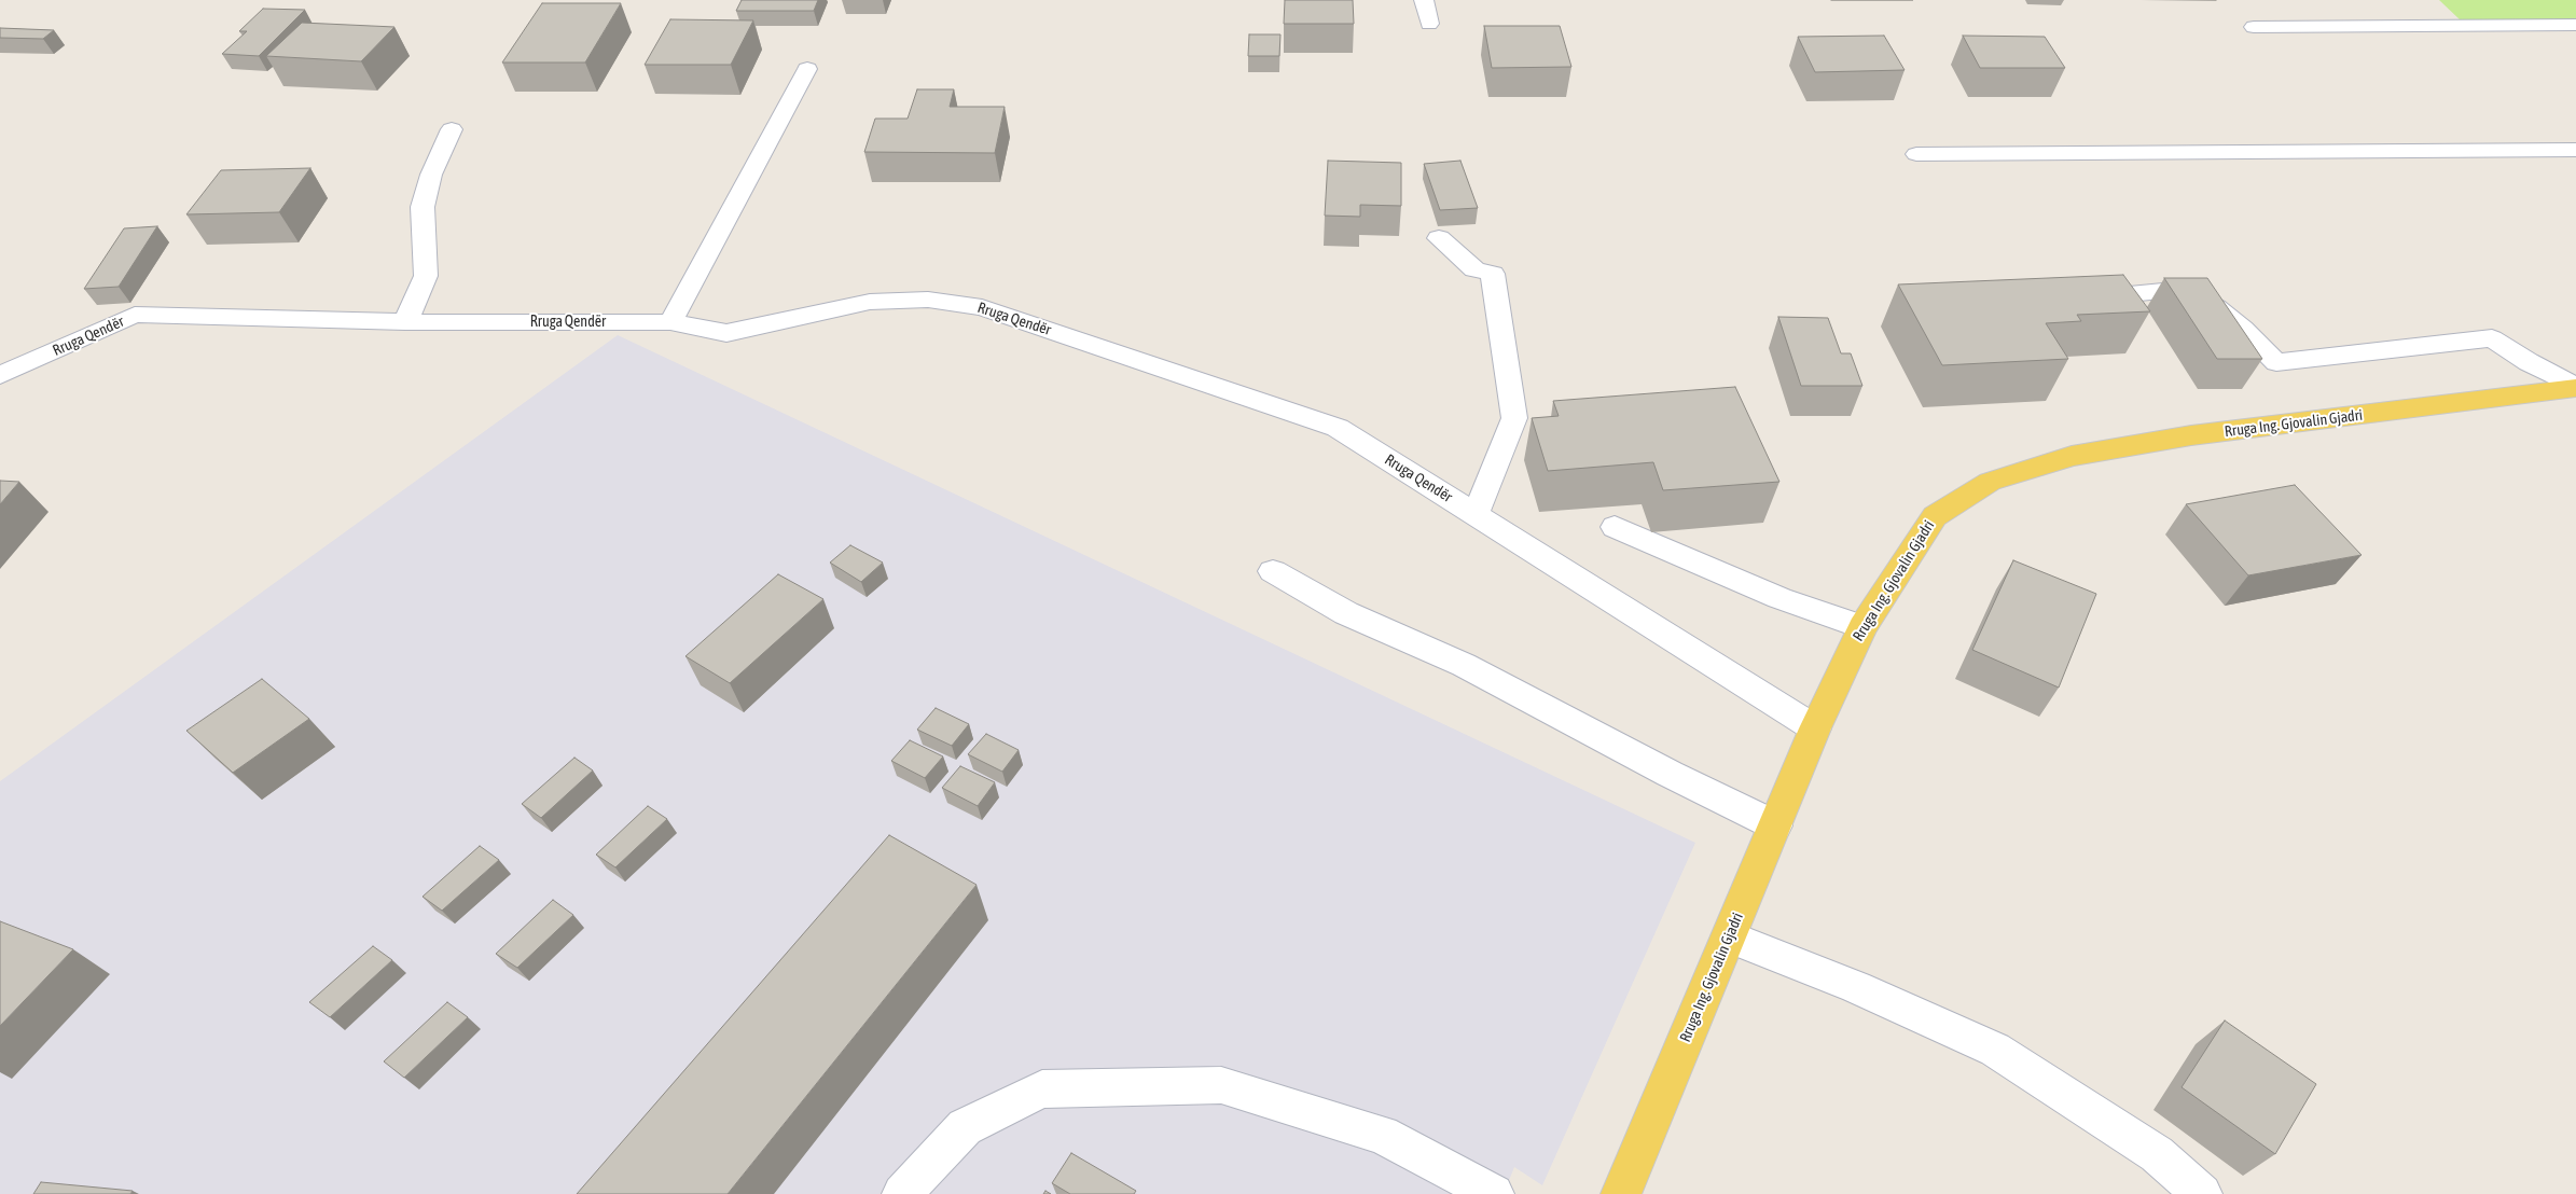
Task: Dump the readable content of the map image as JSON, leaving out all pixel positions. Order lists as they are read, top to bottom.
{
  "streets": {
    "main road": ["Rruga Ing. Gjovalin Gjadri"],
    "street": ["Rruga Qendër"]
  },
  "crossings": [
    ["Rruga Qendër", "Rruga Ing. Gjovalin Gjadri"]
  ]
}
